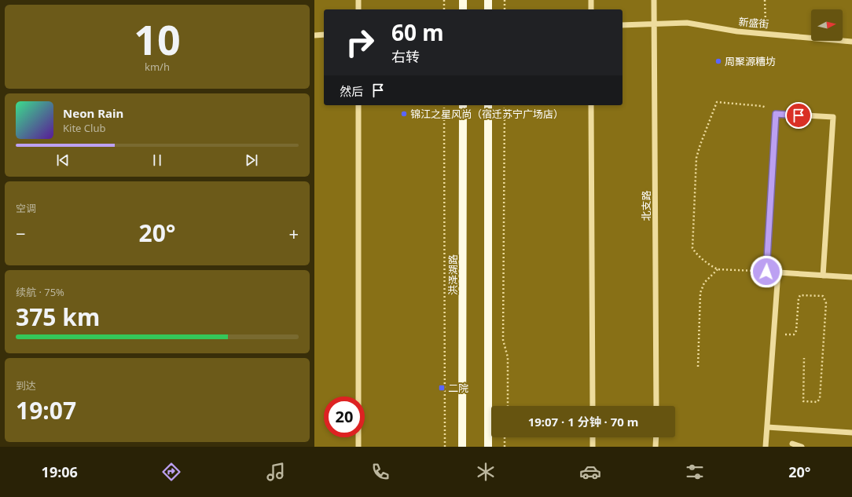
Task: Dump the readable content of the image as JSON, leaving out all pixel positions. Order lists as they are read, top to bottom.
{
  "streets": {
    "main road": ["洪泽湖路"],
    "street": ["新盛街", "北支路"]
  },
  "crossings": [
    ["新盛街", "北支路"]
  ],
  "places": {
    "other": ["周聚源糟坊", "锦江之星风尚（宿迁苏宁广场店）"],
    "transit": ["二院"]
  },
  "north": "right",
  "page": {
    "tile": [
      ["10", "km/h"],
      "空调",
      ["续航 · 75%", "375 km"],
      ["到达", "19:07"]
    ],
    "turn": ["60 m", "右转"],
    "then": "然后",
    "song": ["Neon Rain", "Kite Club"],
    "heat": ["−", "20°", "+"],
    "limit": "20",
    "trip": "19:07 · 1 分钟 · 70 m",
    "tabs": ["19:06", "20°"]
  }
}
